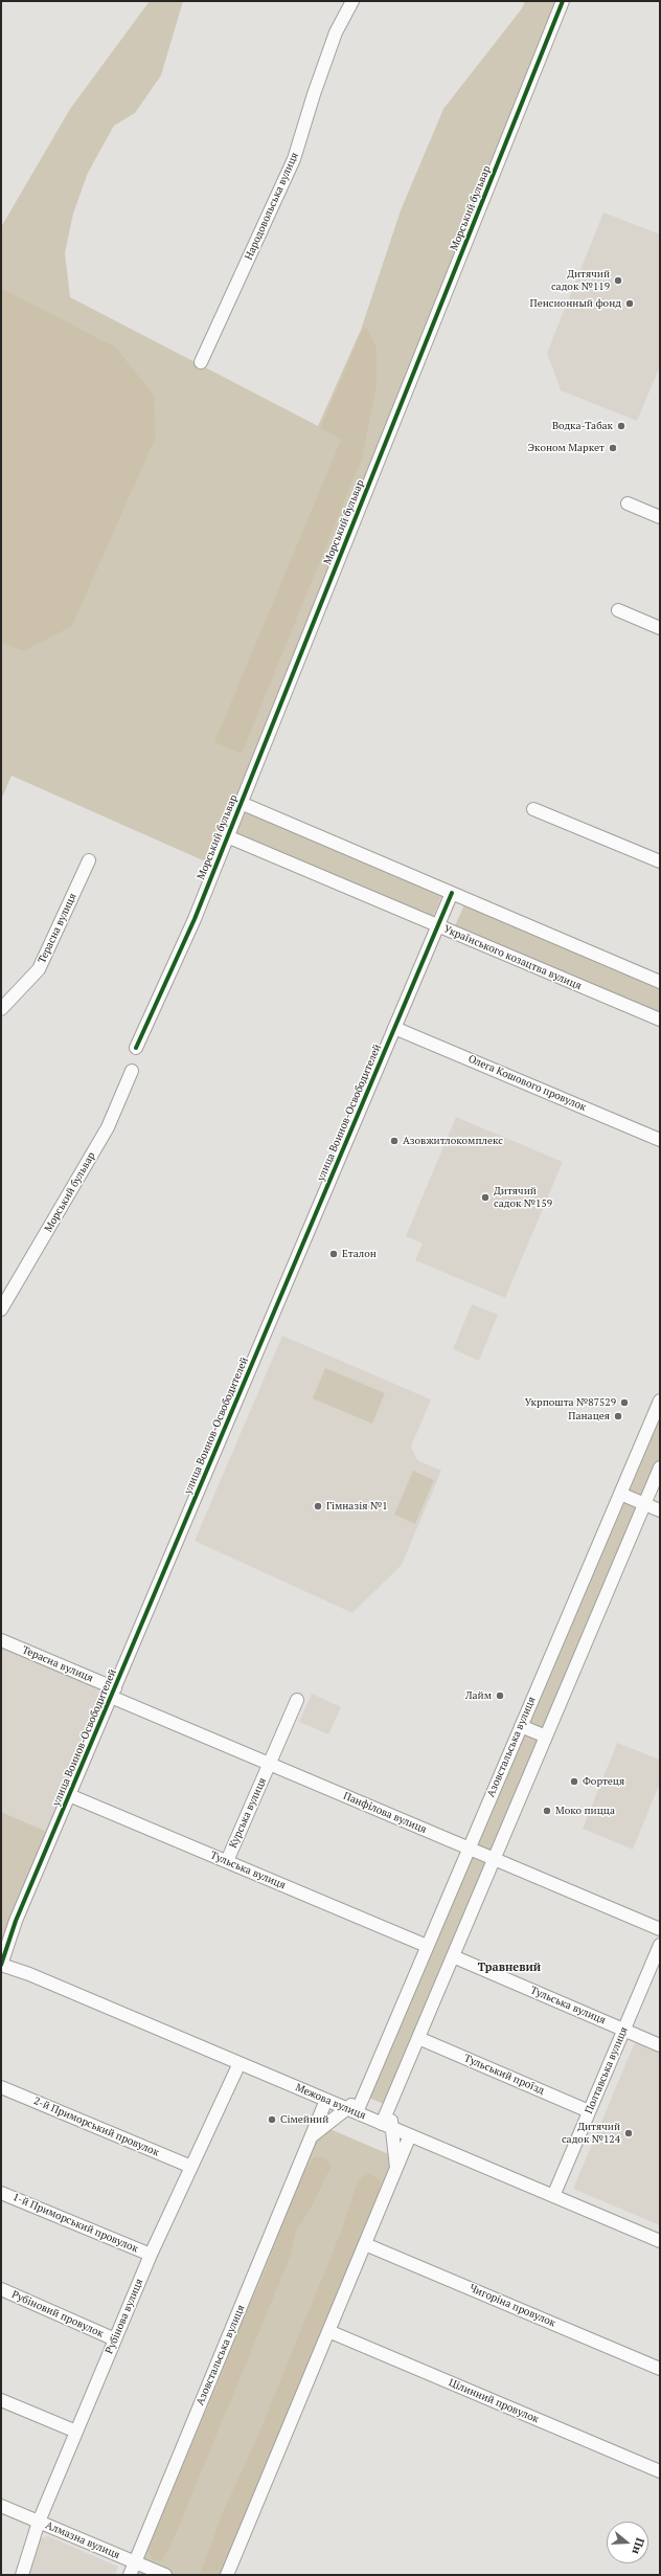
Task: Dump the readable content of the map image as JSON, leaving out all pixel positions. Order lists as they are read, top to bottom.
{
  "streets": {
    "street": [
      "Народовольська вулиця",
      "Морський бульвар",
      "Терасна вулиця",
      "Українського козацтва вулиця",
      "Олега Кошового провулок",
      "улица Воинов-Освободителей",
      "Азовстальська вулиця",
      "Курська вулиця",
      "Панфілова вулиця",
      "Тульська вулиця",
      "Полтавська вулиця",
      "Тульський проїзд",
      "Межова вулиця",
      "2-й Приморський провулок",
      "1-й Приморський провулок",
      "Чигоріна провулок",
      "Рубіновий провулок",
      "Рубінова вулиця",
      "Цілинний провулок",
      "Алмазна вулиця"
    ]
  },
  "crossings": [
    ["Морський бульвар", "Українського козацтва вулиця"],
    ["Терасна вулиця", "улица Воинов-Освободителей"],
    ["Терасна вулиця", "Панфілова вулиця"],
    ["Українського козацтва вулиця", "улица Воинов-Освободителей"],
    ["Олега Кошового провулок", "улица Воинов-Освободителей"],
    ["улица Воинов-Освободителей", "Панфілова вулиця"],
    ["улица Воинов-Освободителей", "Тульська вулиця"],
    ["улица Воинов-Освободителей", "Межова вулиця"],
    ["Азовстальська вулиця", "Панфілова вулиця"],
    ["Азовстальська вулиця", "Тульська вулиця"],
    ["Азовстальська вулиця", "Межова вулиця"],
    ["Азовстальська вулиця", "Алмазна вулиця"],
    ["Курська вулиця", "Панфілова вулиця"],
    ["Курська вулиця", "Тульська вулиця"],
    ["Тульська вулиця", "Полтавська вулиця"],
    ["Полтавська вулиця", "Тульський проїзд"],
    ["Полтавська вулиця", "Межова вулиця"],
    ["Межова вулиця", "Рубінова вулиця"],
    ["2-й Приморський провулок", "Рубінова вулиця"],
    ["1-й Приморський провулок", "Рубінова вулиця"],
    ["Рубіновий провулок", "Рубінова вулиця"],
    ["Рубінова вулиця", "Алмазна вулиця"]
  ],
  "districts": ["Травневий"],
  "places": [
    "Дитячий садок №119",
    "Пенсионный фонд",
    "Водка-Табак",
    "Эконом Маркет",
    "Азовжитлокомплекс",
    "Дитячий садок №159",
    "Еталон",
    "Укрпошта №87529",
    "Панацея",
    "Гімназія №1",
    "Лайм",
    "Фортеця",
    "Моко пицца",
    "Сімейний",
    "Дитячий садок №124"
  ],
  "north": "right"
}
